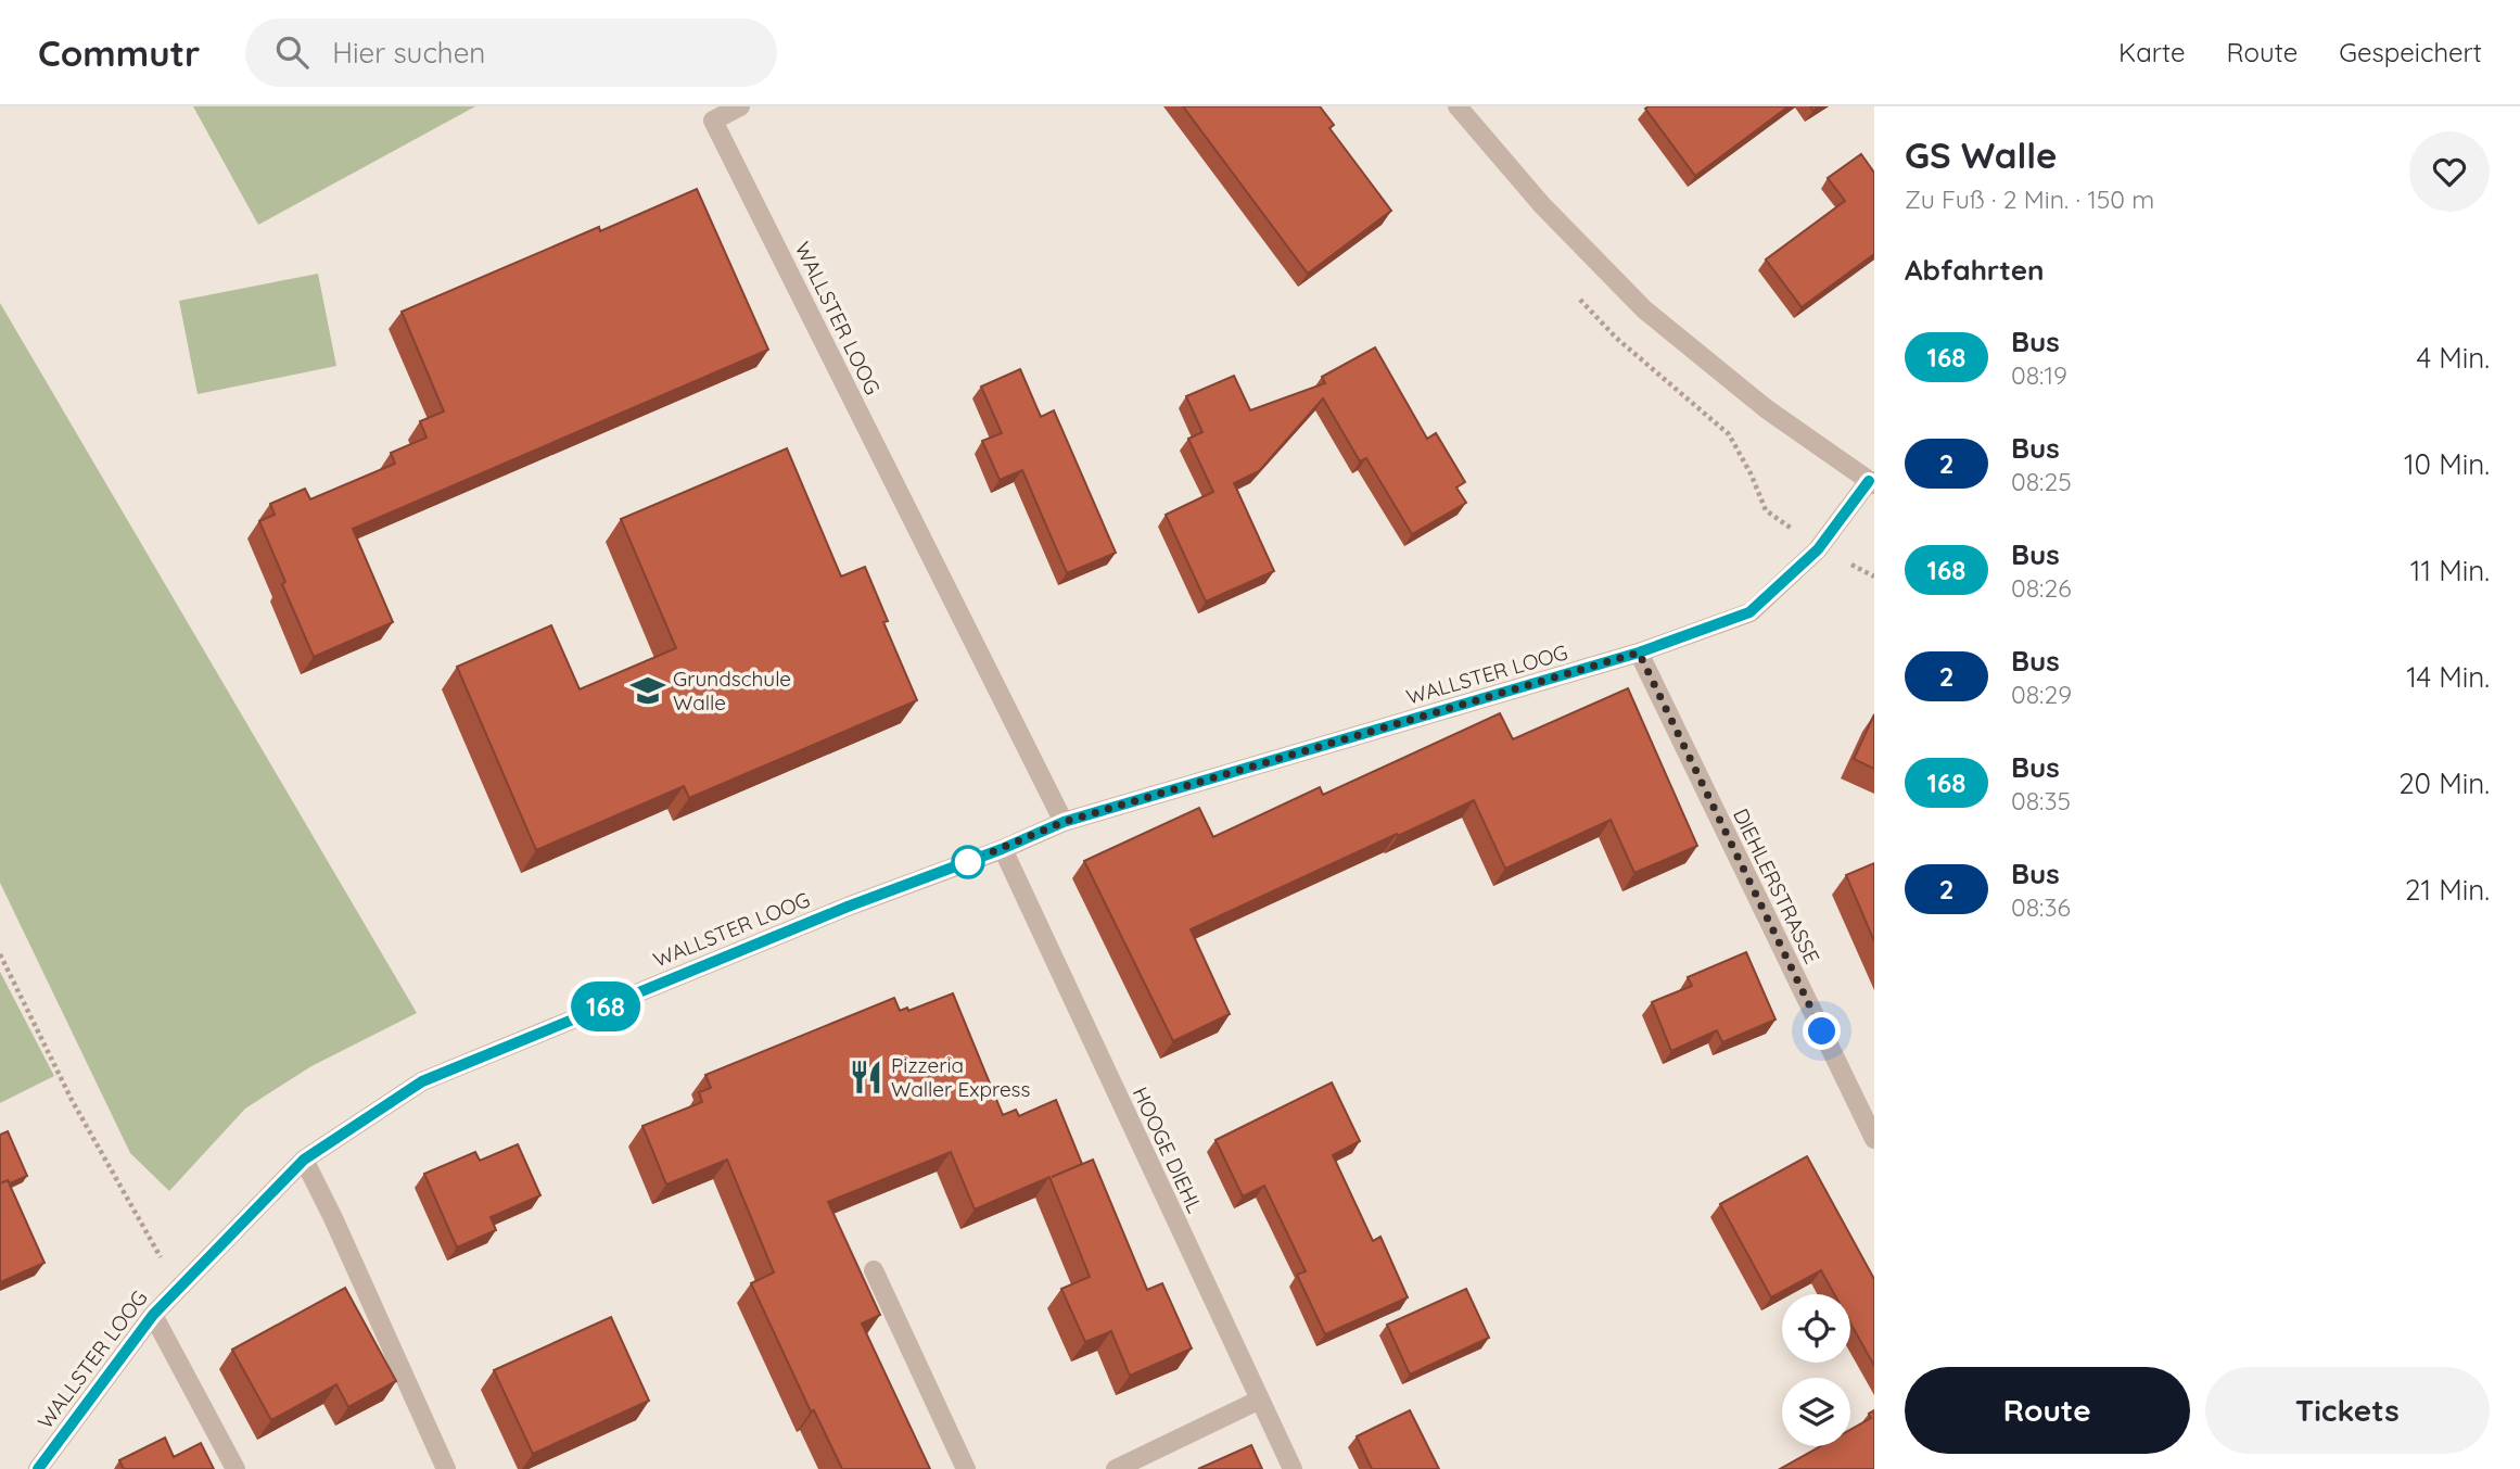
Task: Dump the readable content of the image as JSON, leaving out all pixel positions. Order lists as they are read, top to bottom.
{
  "streets": {
    "street": ["WALLSTER LOOG", "DIEHLERSTRASSE", "HOOGE DIEHL"]
  },
  "crossings": [
    ["WALLSTER LOOG", "DIEHLERSTRASSE"],
    ["WALLSTER LOOG", "HOOGE DIEHL"]
  ],
  "places": {
    "school or university": ["Grundschule Walle"],
    "restaurant": ["Pizzeria Waller Express"]
  },
  "lines": ["bus line 168"],
  "page": {
    "header": "Commutr",
    "search": "Hier suchen",
    "nav": ["Karte", "Route", "Gespeichert"],
    "on_map": "168",
    "heading": [
      ["GS Walle", "Zu Fuß · 2 Min. · 150 m"],
      "Abfahrten"
    ],
    "list": [
      {
        "mark": "168",
        "name": "Bus",
        "note": "08:19",
        "value": "4 Min."
      },
      {
        "mark": "2",
        "name": "Bus",
        "note": "08:25",
        "value": "10 Min."
      },
      {
        "mark": "168",
        "name": "Bus",
        "note": "08:26",
        "value": "11 Min."
      },
      {
        "mark": "2",
        "name": "Bus",
        "note": "08:29",
        "value": "14 Min."
      },
      {
        "mark": "168",
        "name": "Bus",
        "note": "08:35",
        "value": "20 Min."
      },
      {
        "mark": "2",
        "name": "Bus",
        "note": "08:36",
        "value": "21 Min."
      }
    ],
    "buttons": ["Route", "Tickets"]
  }
}
